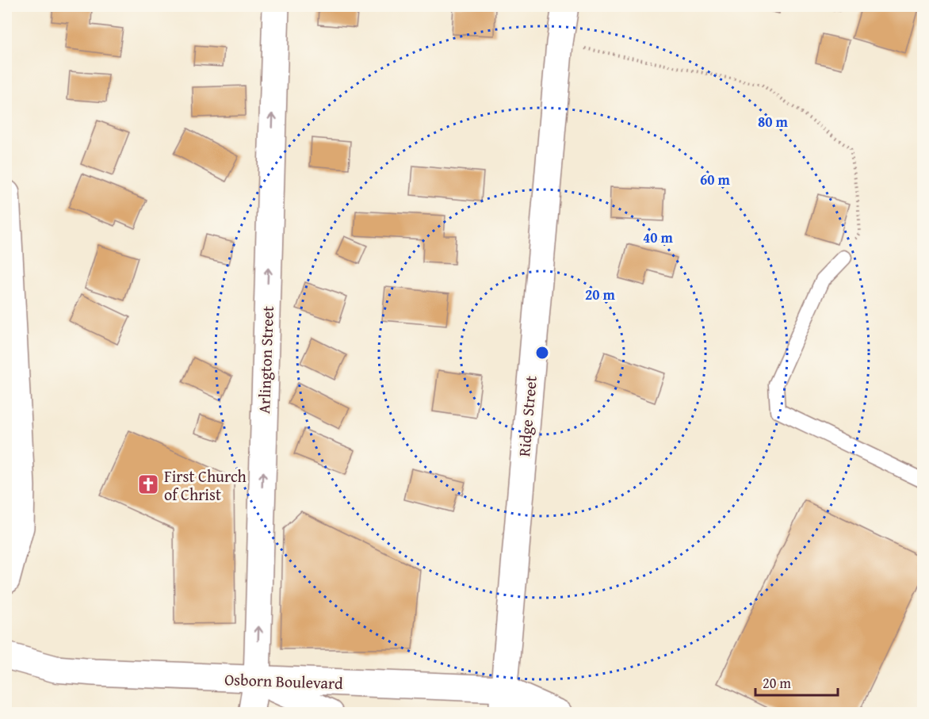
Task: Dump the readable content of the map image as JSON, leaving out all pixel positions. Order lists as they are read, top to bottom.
{
  "streets": {
    "street": ["Arlington Street", "Ridge Street", "Osborn Boulevard"]
  },
  "crossings": [
    ["Arlington Street", "Osborn Boulevard"],
    ["Ridge Street", "Osborn Boulevard"]
  ],
  "one_way": ["Arlington Street"],
  "places": {
    "church": ["First Church of Christ"]
  },
  "scale_bar": "20 m",
  "rings": [
    "80 m",
    "60 m",
    "40 m",
    "20 m"
  ]
}
